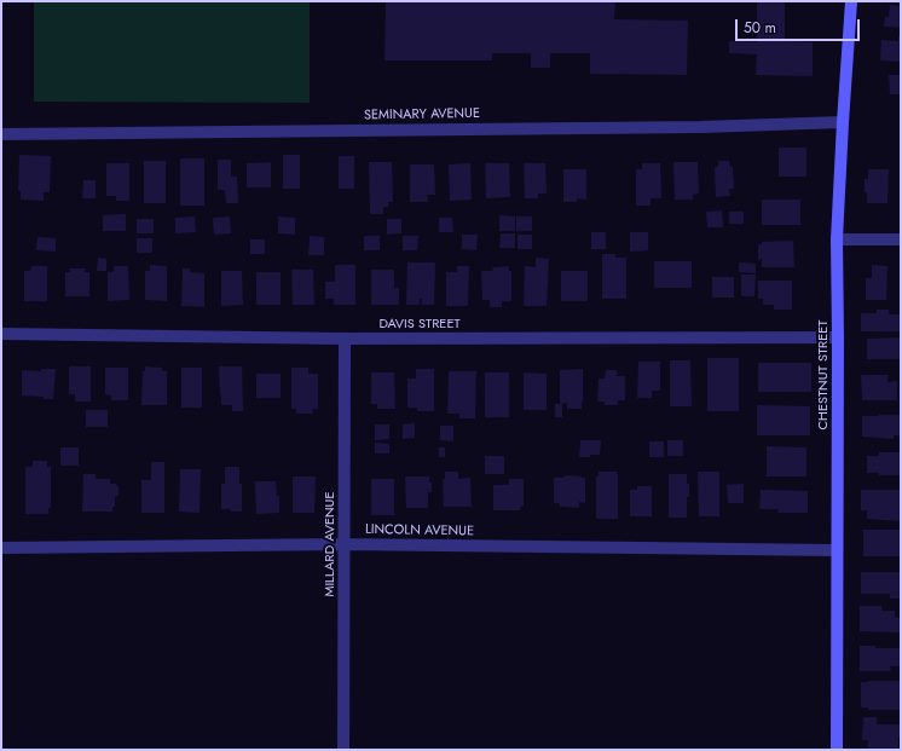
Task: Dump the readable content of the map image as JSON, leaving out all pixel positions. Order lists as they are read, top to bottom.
{
  "streets": {
    "street": [
      "SEMINARY AVENUE",
      "DAVIS STREET",
      "CHESTNUT STREET",
      "LINCOLN AVENUE",
      "MILLARD AVENUE"
    ]
  },
  "crossings": [
    ["SEMINARY AVENUE", "CHESTNUT STREET"],
    ["DAVIS STREET", "CHESTNUT STREET"],
    ["DAVIS STREET", "MILLARD AVENUE"],
    ["CHESTNUT STREET", "LINCOLN AVENUE"],
    ["LINCOLN AVENUE", "MILLARD AVENUE"]
  ],
  "scale_bar": "50 m"
}
